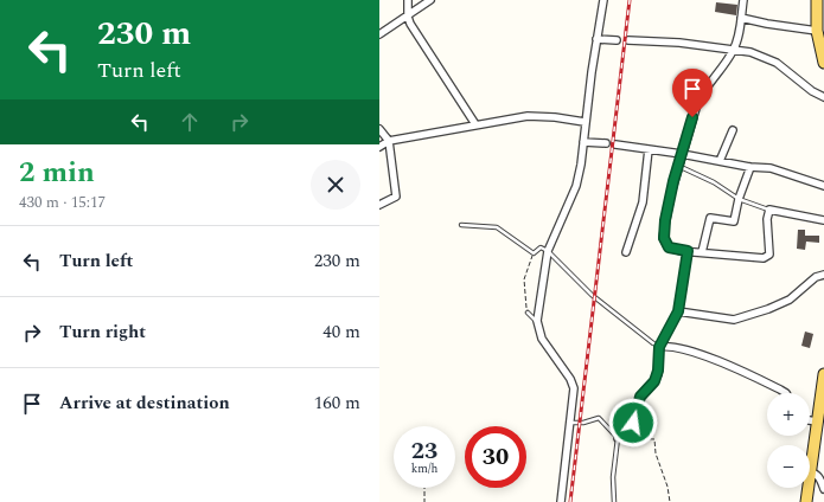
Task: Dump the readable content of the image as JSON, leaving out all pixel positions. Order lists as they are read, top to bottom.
{
  "page": {
    "turn": ["230 m", "Turn left"],
    "heading": ["2 min", "430 m · 15:17"],
    "list": [
      {
        "name": "Turn left",
        "value": "230 m"
      },
      {
        "name": "Turn right",
        "value": "40 m"
      },
      {
        "name": "Arrive at destination",
        "value": "160 m"
      }
    ],
    "map_buttons": ["+", "−"],
    "speed": "23 km/h",
    "limit": "30"
  }
}
